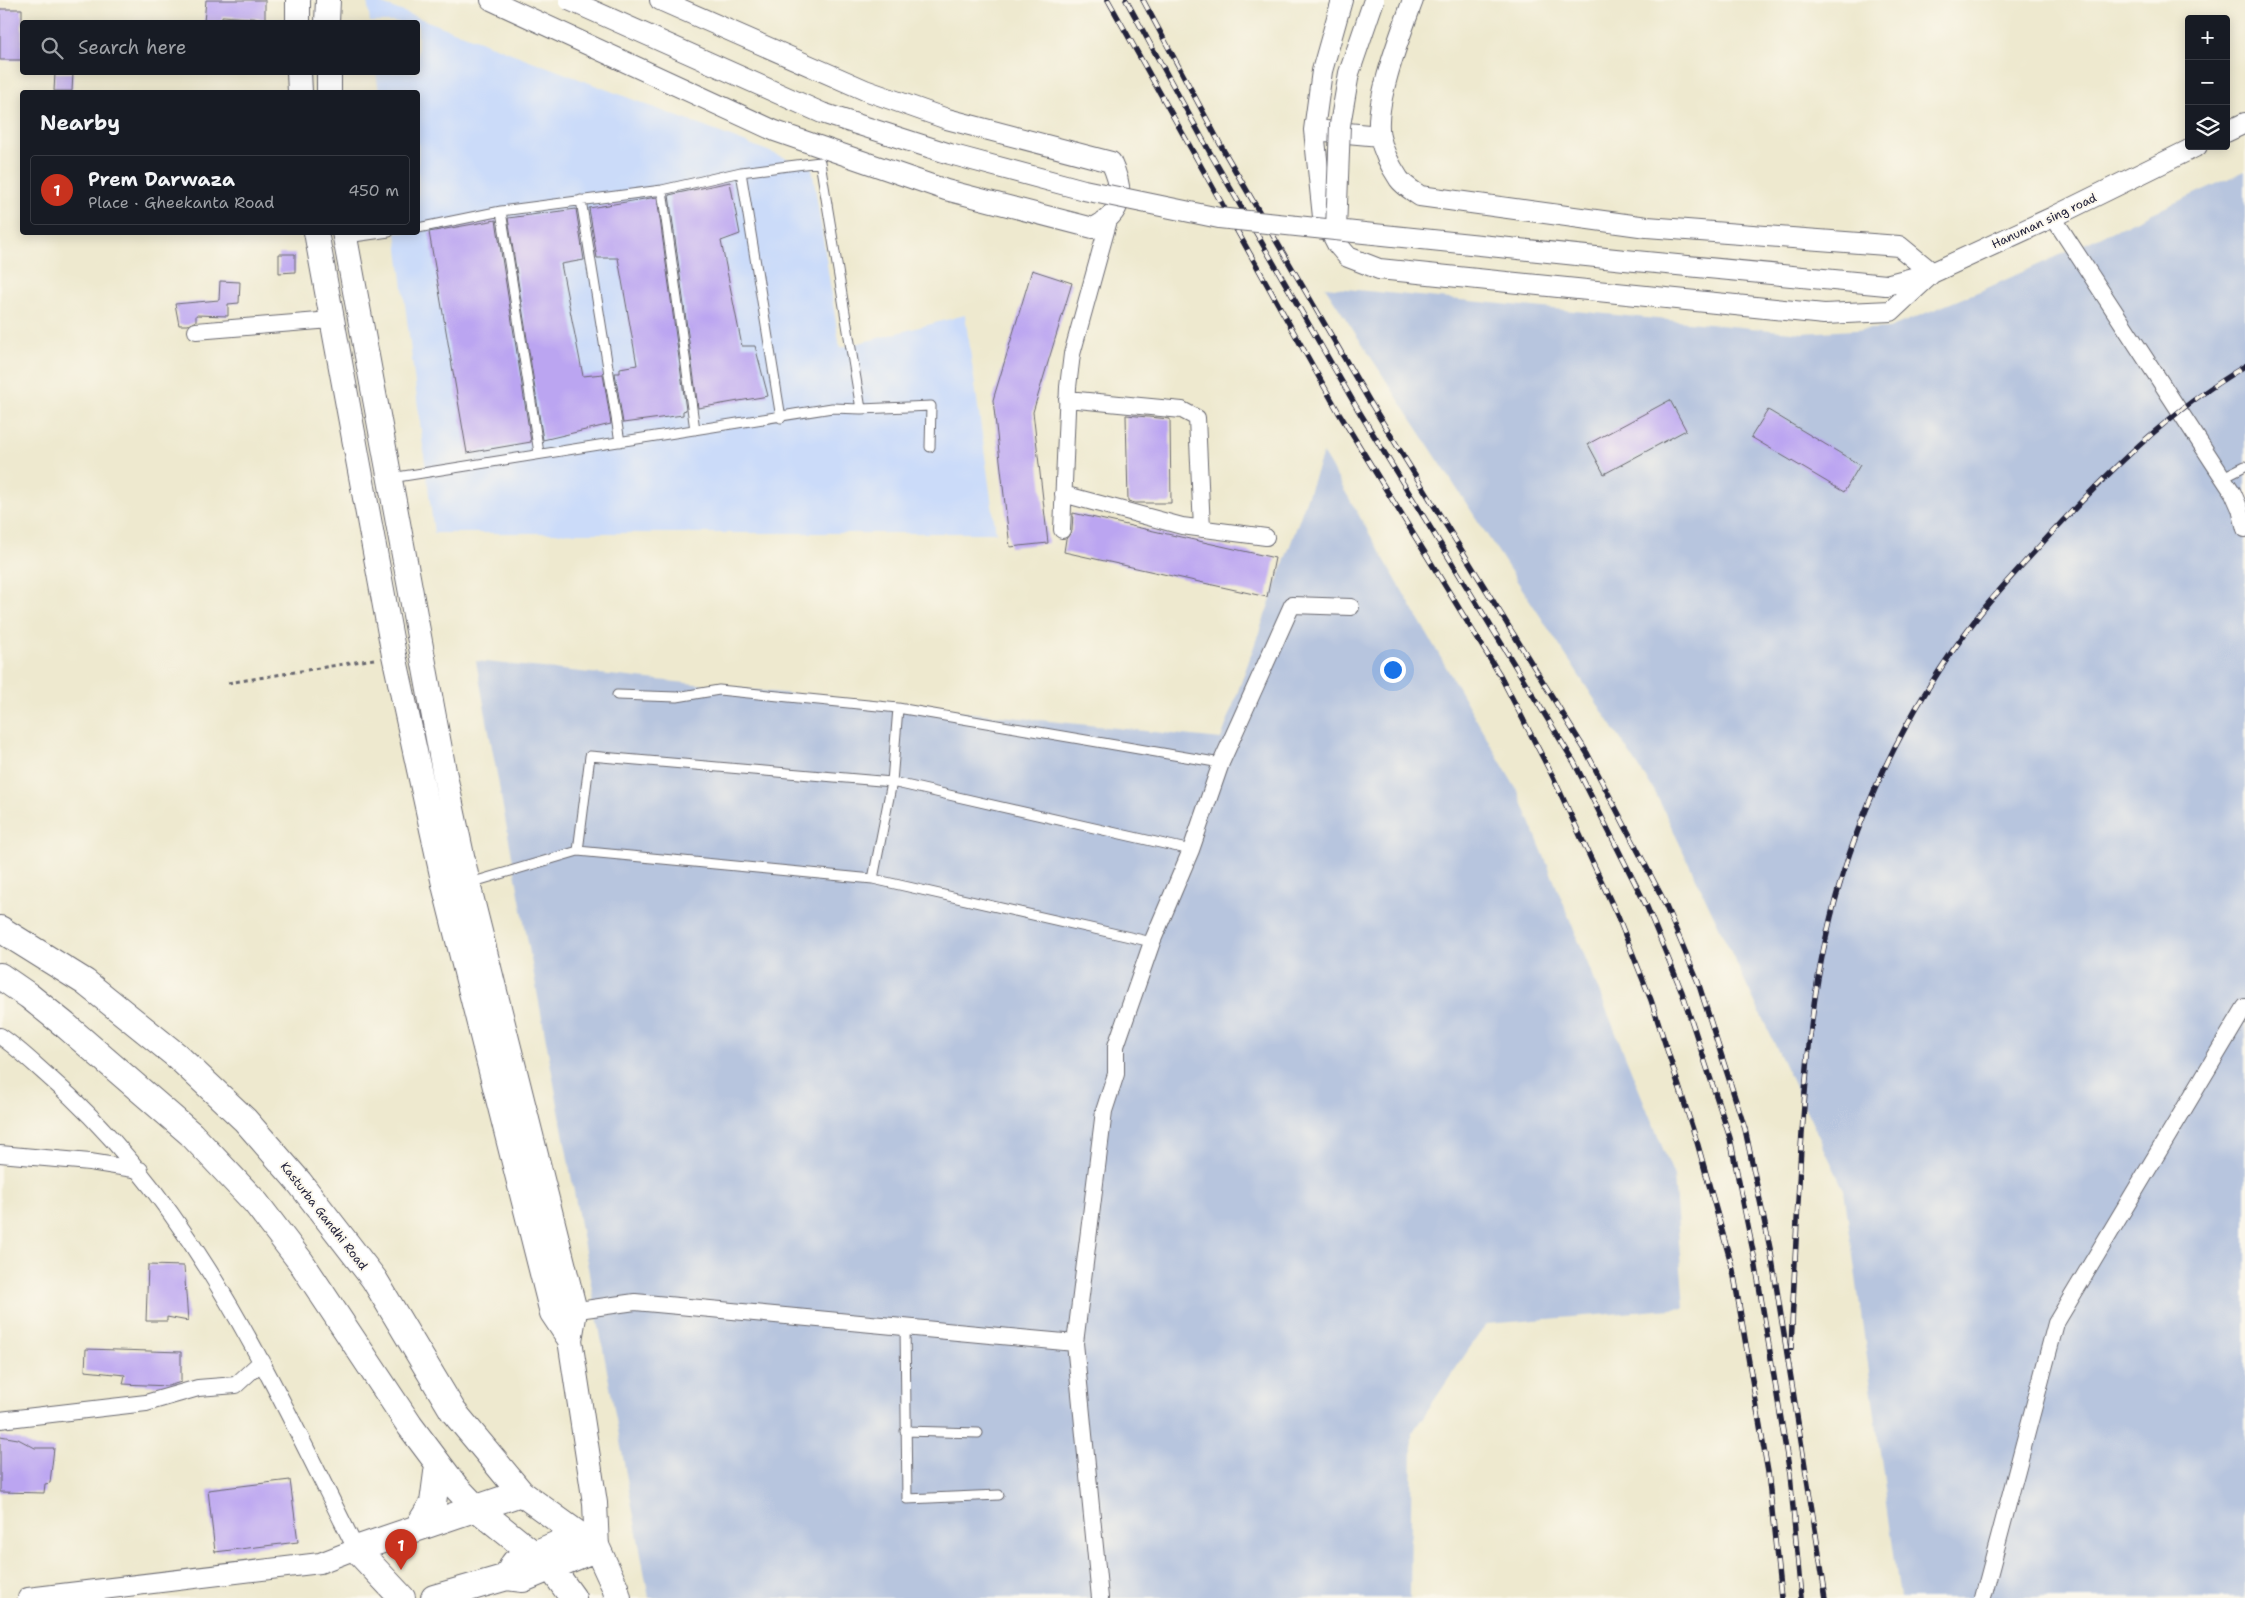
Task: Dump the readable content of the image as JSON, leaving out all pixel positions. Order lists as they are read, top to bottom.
{
  "streets": {
    "main road": ["Kasturba Gandhi Road"],
    "street": ["Hanuman sing road"]
  },
  "page": {
    "map_buttons": ["+", "−"],
    "search": "Search here",
    "heading": "Nearby",
    "list": [
      {
        "mark": "1",
        "name": "Prem Darwaza",
        "note": "Place · Gheekanta Road",
        "value": "450 m"
      }
    ],
    "pins": "1"
  }
}
